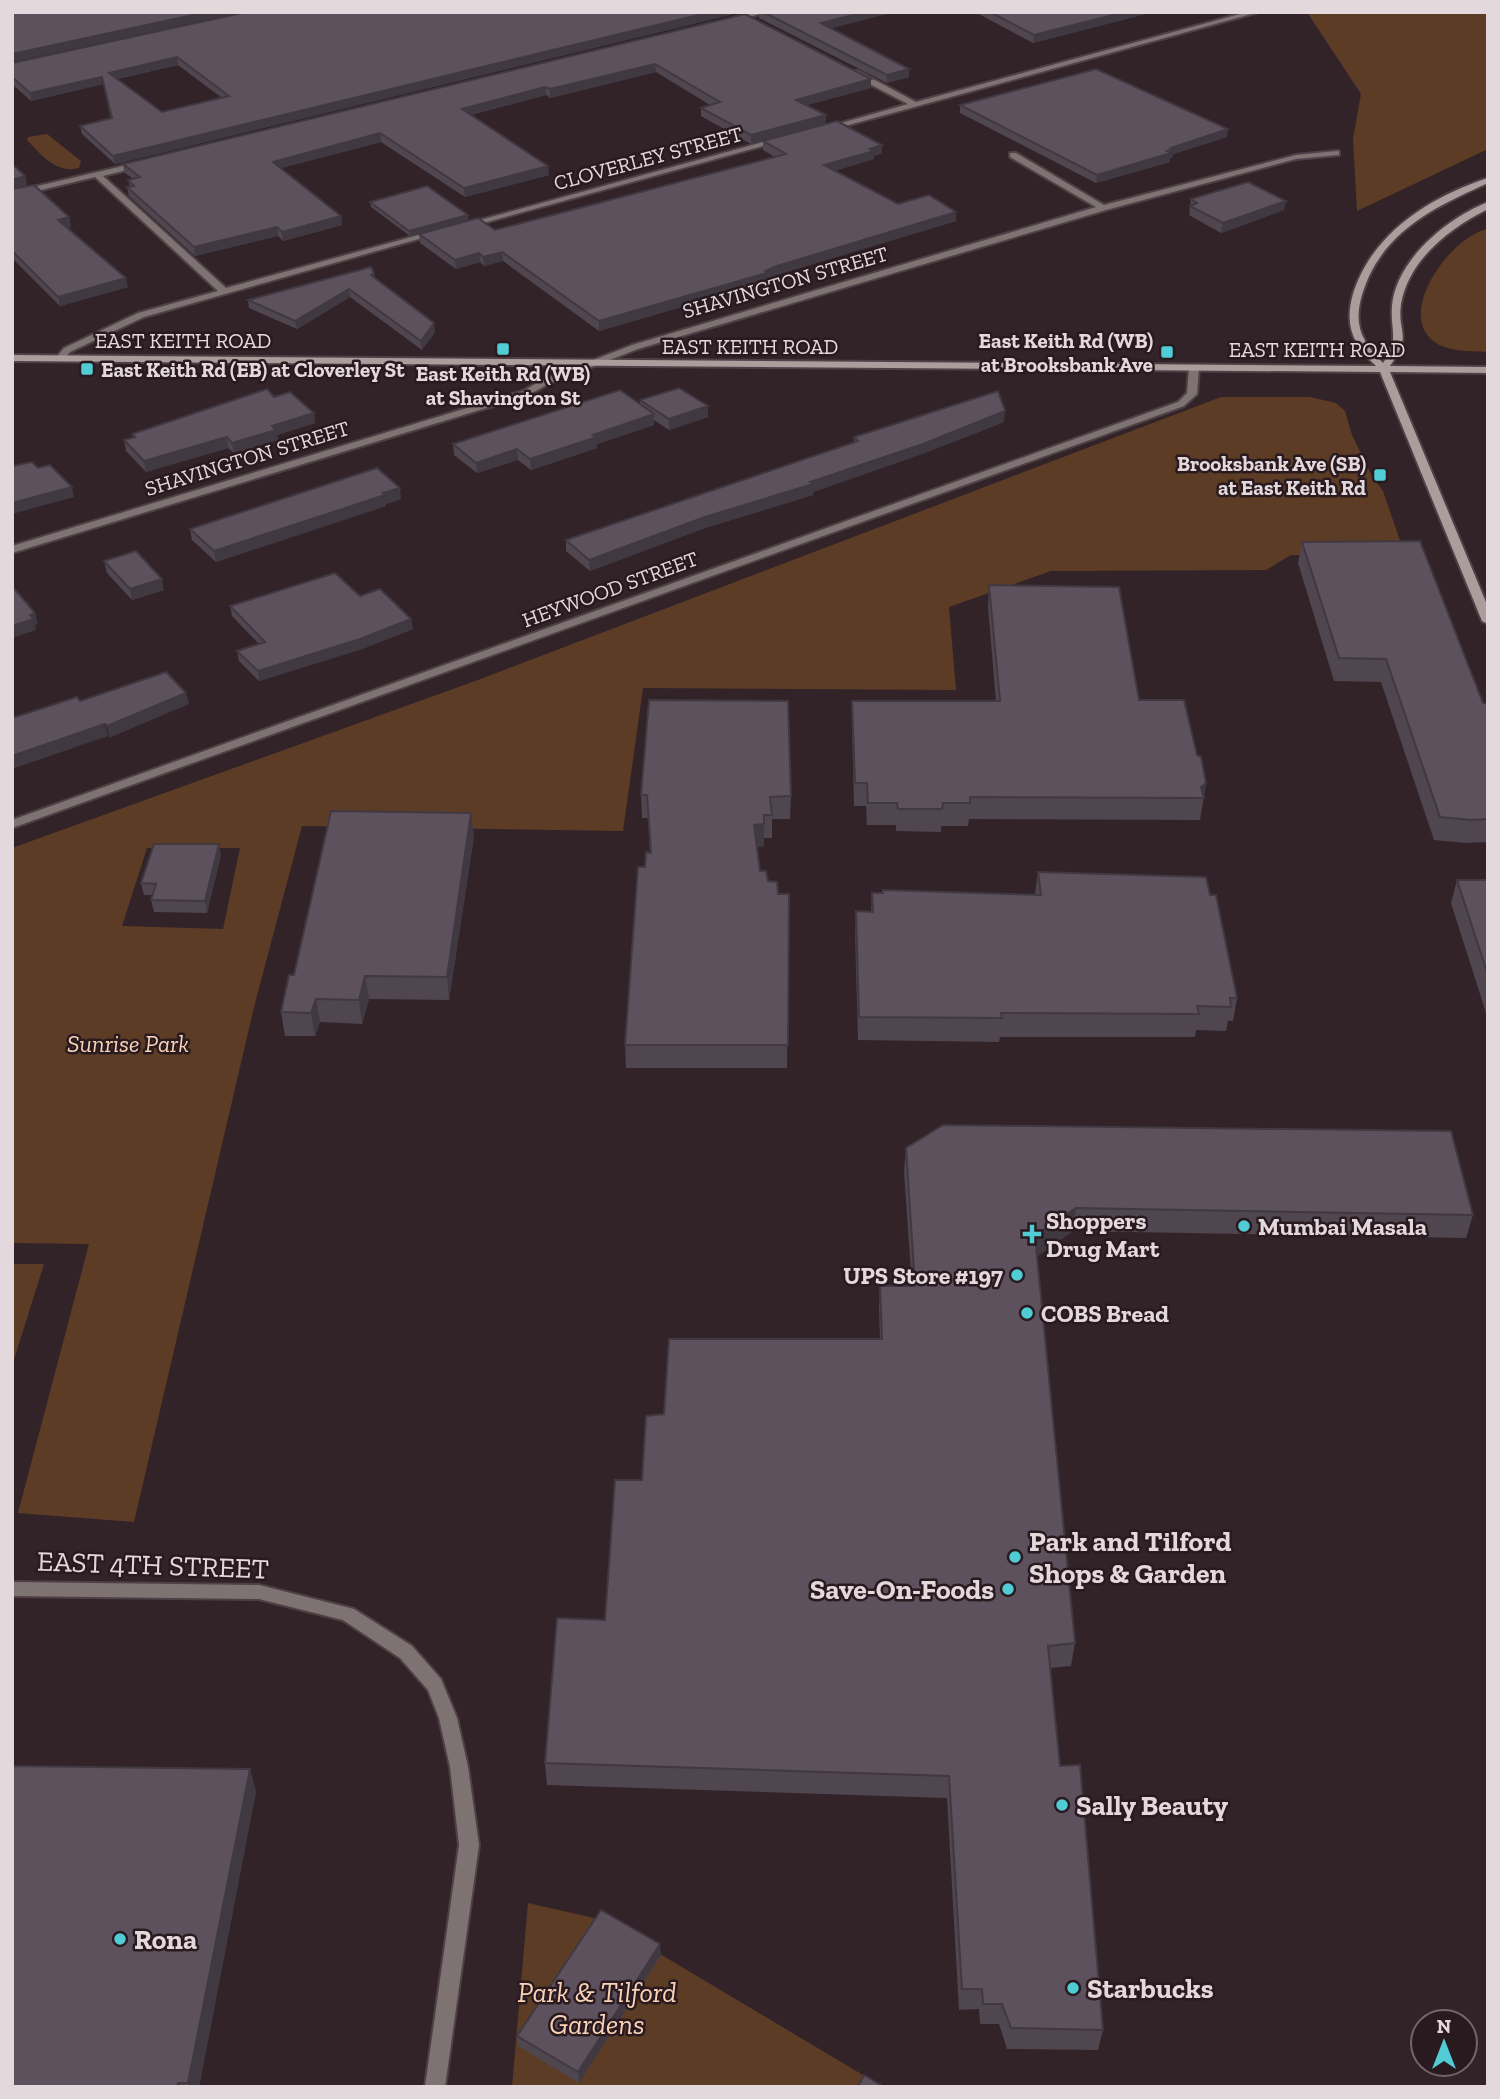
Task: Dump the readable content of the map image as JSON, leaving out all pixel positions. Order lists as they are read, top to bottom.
{
  "streets": {
    "main road": ["EAST KEITH ROAD"],
    "street": [
      "CLOVERLEY STREET",
      "SHAVINGTON STREET",
      "HEYWOOD STREET",
      "EAST 4TH STREET"
    ]
  },
  "crossings": [
    ["CLOVERLEY STREET", "EAST KEITH ROAD"],
    ["SHAVINGTON STREET", "EAST KEITH ROAD"],
    ["EAST KEITH ROAD", "HEYWOOD STREET"]
  ],
  "parks": ["Sunrise Park", "Park & Tilford Gardens"],
  "places": {
    "transit": [
      "East Keith Rd (WB) at Shavington St",
      "East Keith Rd (WB) at Brooksbank Ave",
      "East Keith Rd (EB) at Cloverley St",
      "Brooksbank Ave (SB) at East Keith Rd"
    ],
    "other": [
      "Mumbai Masala",
      "UPS Store #197",
      "COBS Bread",
      "Park and Tilford Shops & Garden",
      "Save-On-Foods",
      "Sally Beauty",
      "Rona",
      "Starbucks"
    ],
    "health": ["Shoppers Drug Mart"]
  },
  "north": "top"
}
